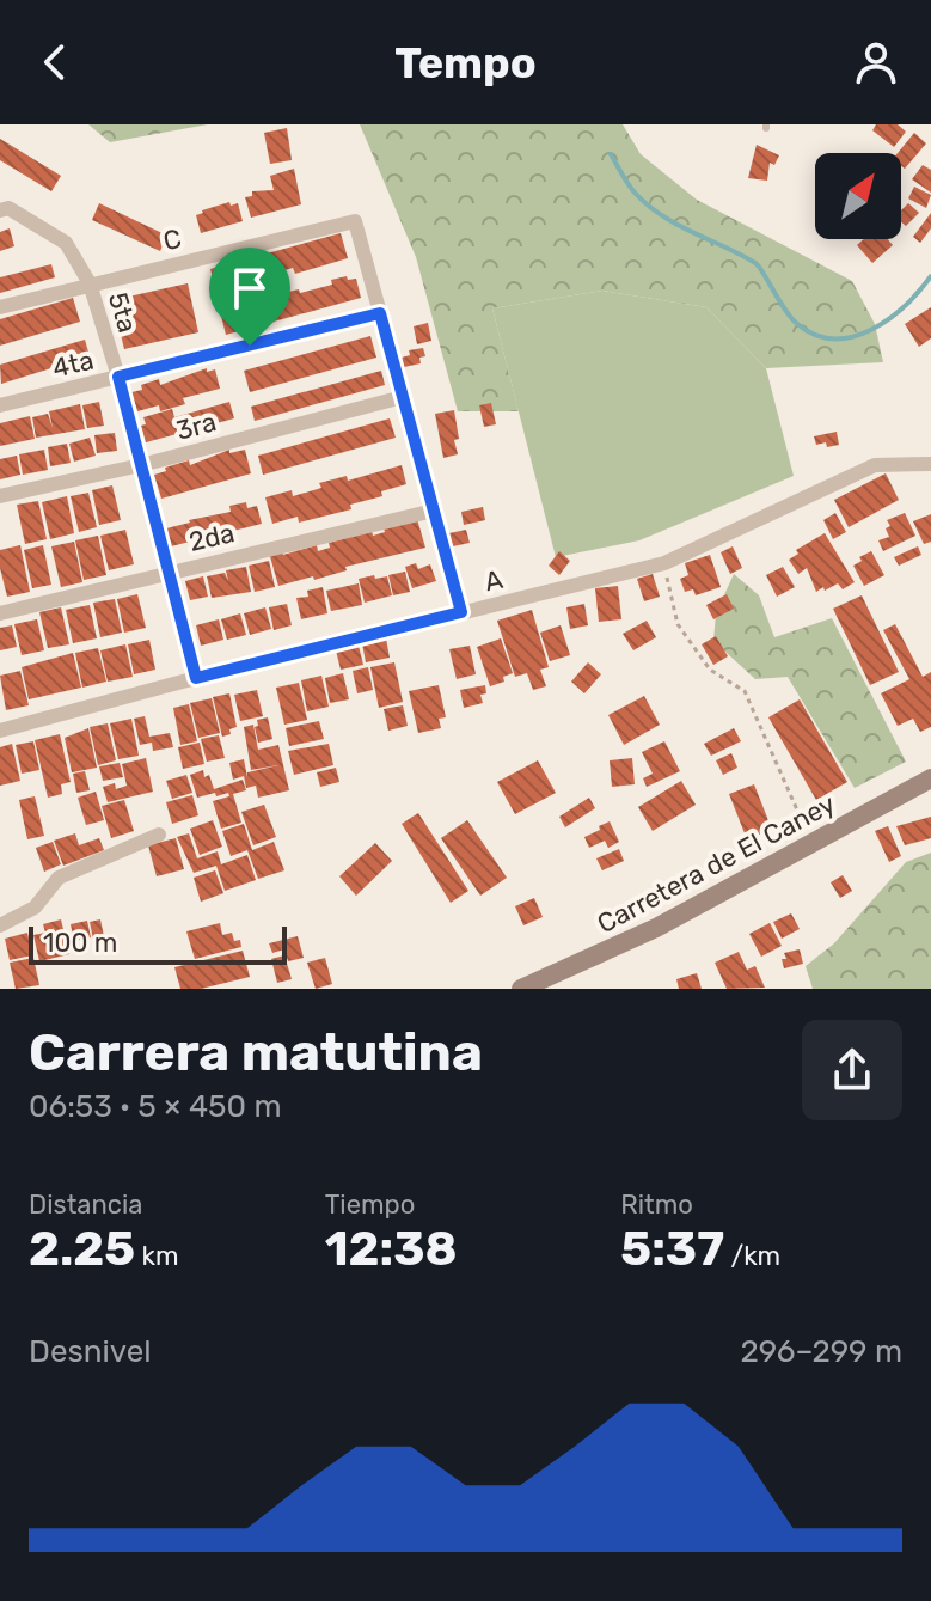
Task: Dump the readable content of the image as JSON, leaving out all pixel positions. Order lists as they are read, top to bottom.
{
  "streets": {
    "main road": ["Carretera de El Caney"],
    "street": [
      "C",
      "5ta",
      "4ta",
      "3ra",
      "2da",
      "A"
    ]
  },
  "crossings": [
    ["C", "5ta"],
    ["C", "4ta"],
    ["5ta", "4ta"],
    ["5ta", "3ra"],
    ["5ta", "2da"],
    ["5ta", "A"]
  ],
  "scale_bar": "100 m",
  "north": "top right",
  "page": {
    "header": "Tempo",
    "scale": "100 m",
    "heading": ["Carrera matutina", "06:53 · 5 × 450 m"],
    "stats": [
      ["Distancia", "2.25 km"],
      ["Tiempo", "12:38"],
      ["Ritmo", "5:37 /km"]
    ],
    "chart": ["Desnivel", "296–299 m"]
  }
}
